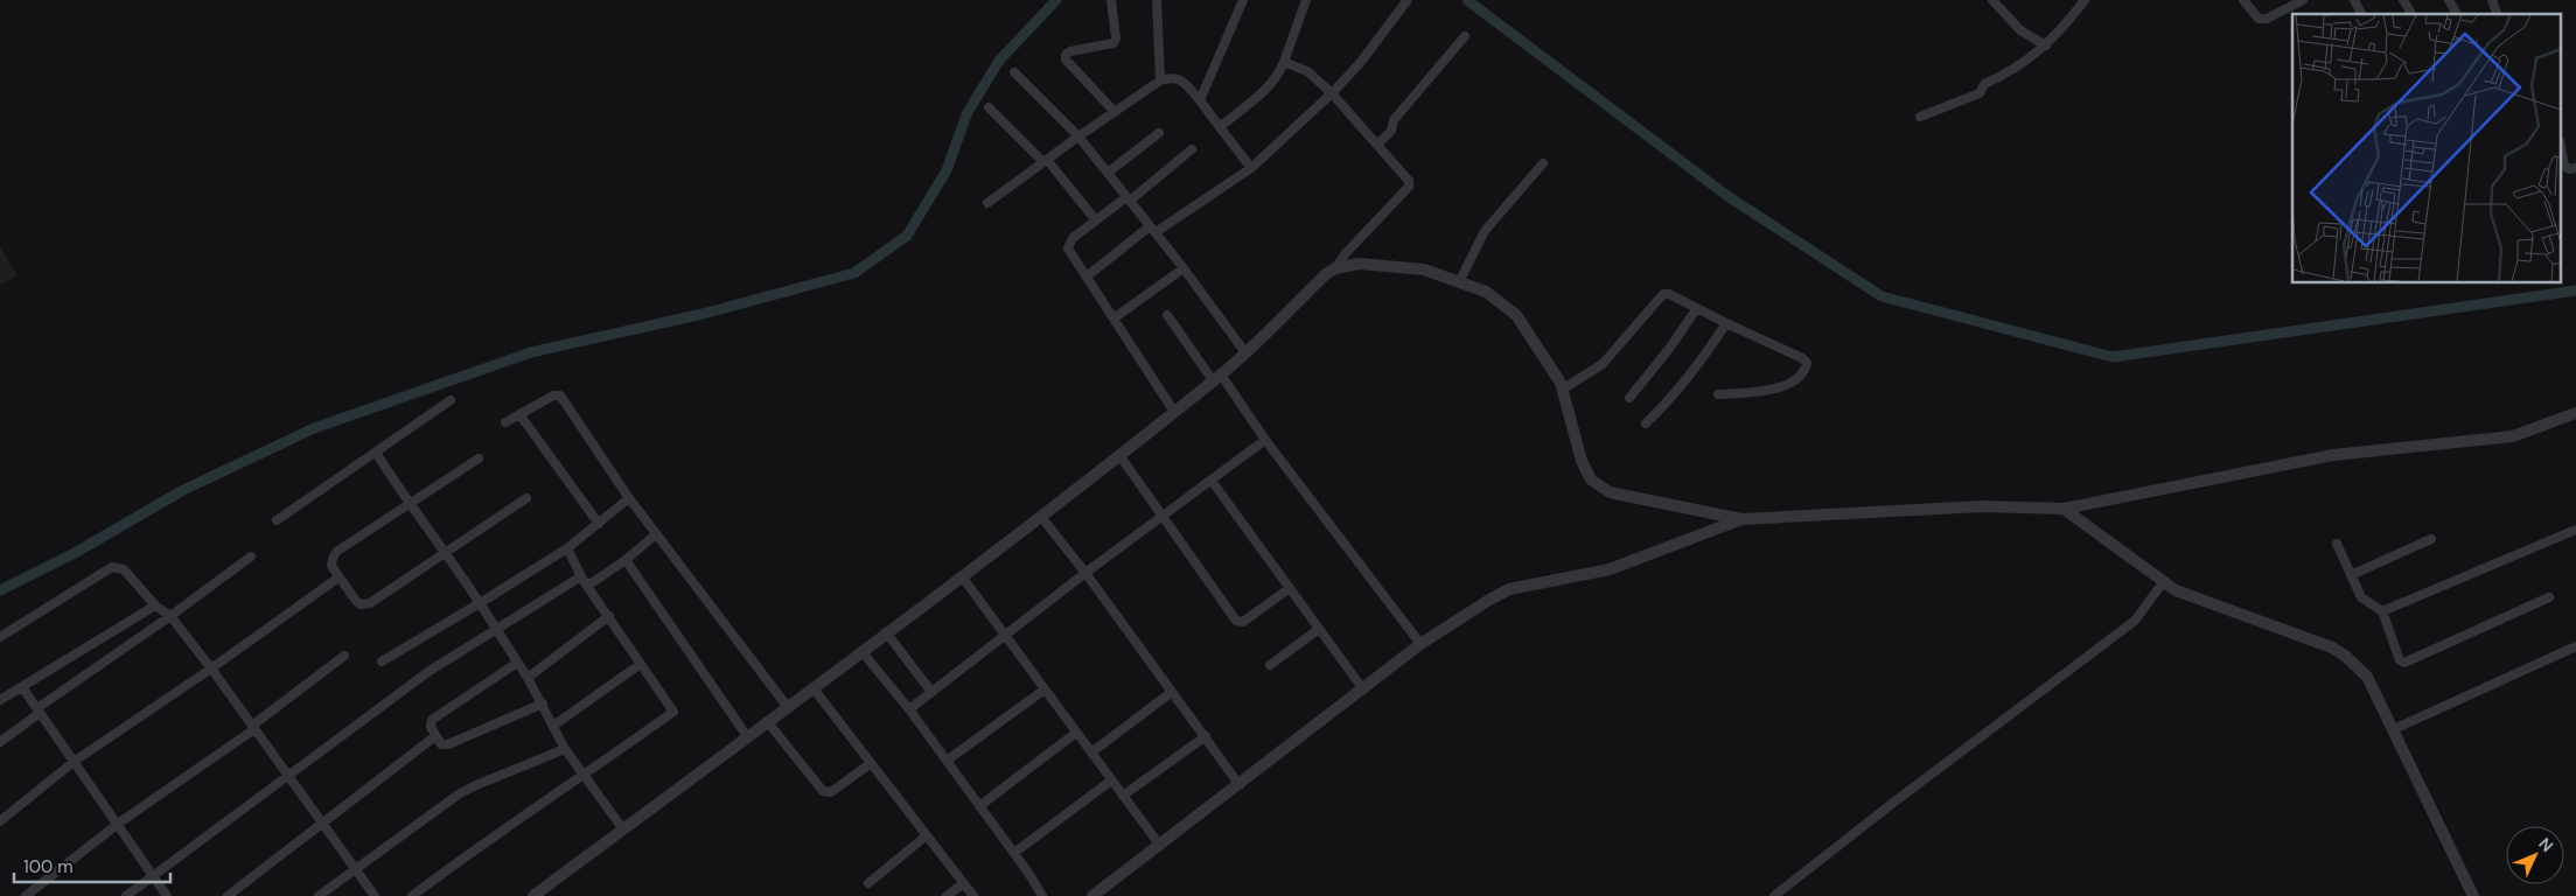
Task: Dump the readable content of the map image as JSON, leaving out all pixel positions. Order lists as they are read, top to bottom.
{
  "scale_bar": "100 m",
  "north": "top right"
}
